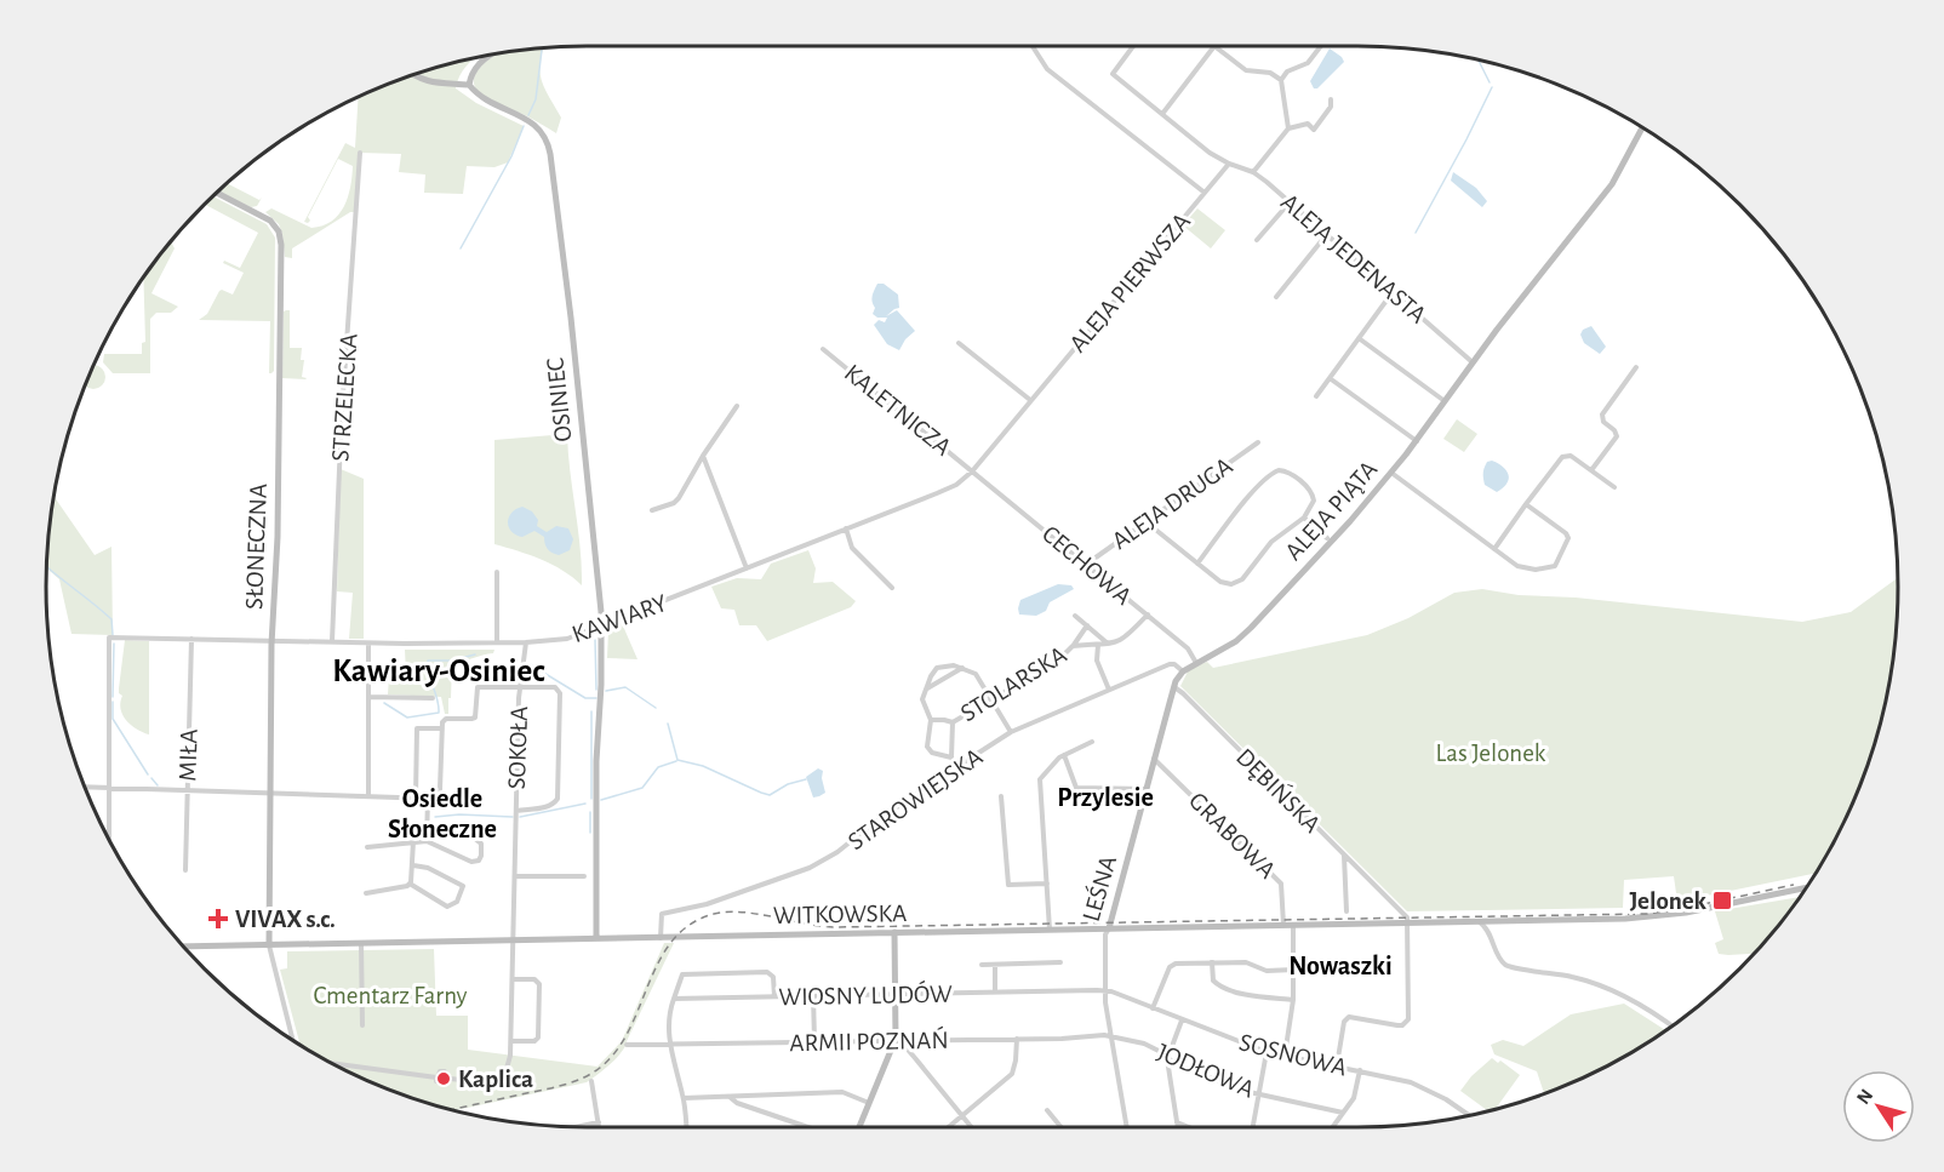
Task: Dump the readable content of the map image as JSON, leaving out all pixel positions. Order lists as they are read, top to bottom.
{
  "streets": {
    "street": [
      "ALEJA JEDENASTA",
      "ALEJA PIERWSZA",
      "STRZELECKA",
      "OSINIEC",
      "KALETNICZA",
      "ALEJA DRUGA",
      "ALEJA PIĄTA",
      "SŁONECZNA",
      "CECHOWA",
      "KAWIARY",
      "STOLARSKA",
      "SOKOŁA",
      "MIŁA",
      "DĘBIŃSKA",
      "STAROWIEJSKA",
      "GRABOWA",
      "LEŚNA",
      "WITKOWSKA",
      "WIOSNY LUDÓW",
      "ARMII POZNAŃ",
      "SOSNOWA",
      "JODŁOWA"
    ]
  },
  "crossings": [
    ["ALEJA JEDENASTA", "ALEJA PIERWSZA"],
    ["ALEJA JEDENASTA", "ALEJA PIĄTA"],
    ["ALEJA PIERWSZA", "KALETNICZA"],
    ["ALEJA PIERWSZA", "CECHOWA"],
    ["ALEJA PIERWSZA", "KAWIARY"],
    ["STRZELECKA", "KAWIARY"],
    ["OSINIEC", "KAWIARY"],
    ["OSINIEC", "WITKOWSKA"],
    ["KALETNICZA", "CECHOWA"],
    ["KALETNICZA", "KAWIARY"],
    ["ALEJA DRUGA", "CECHOWA"],
    ["ALEJA PIĄTA", "CECHOWA"],
    ["ALEJA PIĄTA", "LEŚNA"],
    ["SŁONECZNA", "KAWIARY"],
    ["SŁONECZNA", "WITKOWSKA"],
    ["CECHOWA", "KAWIARY"],
    ["CECHOWA", "LEŚNA"],
    ["KAWIARY", "SOKOŁA"],
    ["KAWIARY", "MIŁA"],
    ["STOLARSKA", "STAROWIEJSKA"],
    ["SOKOŁA", "WITKOWSKA"],
    ["DĘBIŃSKA", "LEŚNA"],
    ["DĘBIŃSKA", "WITKOWSKA"],
    ["STAROWIEJSKA", "LEŚNA"],
    ["STAROWIEJSKA", "WITKOWSKA"],
    ["GRABOWA", "LEŚNA"],
    ["GRABOWA", "WITKOWSKA"],
    ["LEŚNA", "WITKOWSKA"],
    ["LEŚNA", "WIOSNY LUDÓW"],
    ["LEŚNA", "ARMII POZNAŃ"],
    ["LEŚNA", "SOSNOWA"],
    ["LEŚNA", "JODŁOWA"],
    ["WIOSNY LUDÓW", "SOSNOWA"],
    ["ARMII POZNAŃ", "JODŁOWA"]
  ],
  "districts": [
    "Kawiary-Osiniec",
    "Przylesie",
    "Osiedle Słoneczne",
    "Nowaszki"
  ],
  "parks": ["Las Jelonek", "Cmentarz Farny"],
  "places": {
    "transit": ["Jelonek"],
    "health": ["VIVAX s.c."],
    "other": ["Kaplica"]
  },
  "north": "top left"
}
